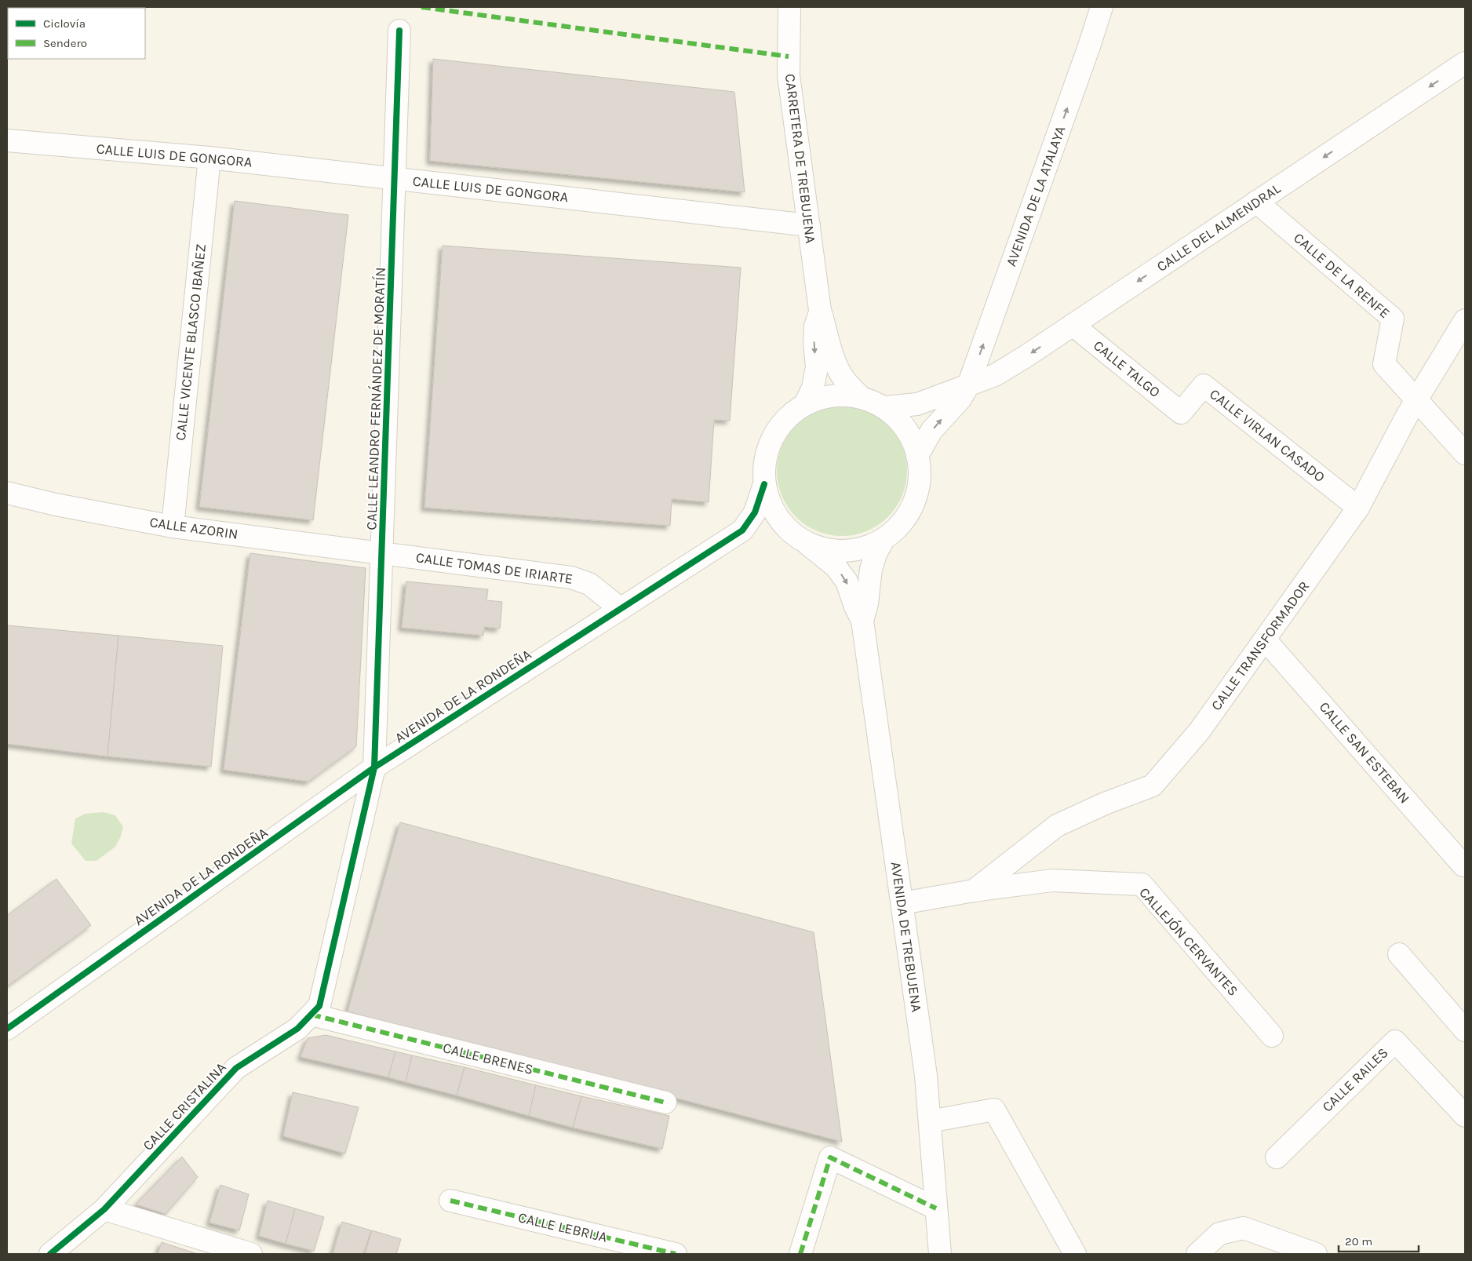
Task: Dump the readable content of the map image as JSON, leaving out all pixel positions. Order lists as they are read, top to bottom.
{
  "streets": {
    "street": [
      "CALLE LUIS DE GONGORA",
      "CARRETERA DE TREBUJENA",
      "AVENIDA DE LA ATALAYA",
      "CALLE DEL ALMENDRAL",
      "CALLE DE LA RENFE",
      "CALLE VICENTE BLASCO IBAÑEZ",
      "CALLE TALGO",
      "CALLE LEANDRO FERNÁNDEZ DE MORATÍN",
      "CALLE VIRLAN CASADO",
      "CALLE AZORIN",
      "CALLE TOMAS DE IRIARTE",
      "CALLE TRANSFORMADOR",
      "AVENIDA DE LA RONDEÑA",
      "CALLE SAN ESTEBAN",
      "AVENIDA DE TREBUJENA",
      "CALLEJÓN CERVANTES",
      "CALLE BRENES",
      "CALLE RAILES",
      "CALLE CRISTALINA",
      "CALLE LEBRIJA"
    ]
  },
  "crossings": [
    ["CALLE LUIS DE GONGORA", "CARRETERA DE TREBUJENA"],
    ["CALLE LUIS DE GONGORA", "CALLE VICENTE BLASCO IBAÑEZ"],
    ["CALLE LUIS DE GONGORA", "CALLE LEANDRO FERNÁNDEZ DE MORATÍN"],
    ["AVENIDA DE LA ATALAYA", "CALLE DEL ALMENDRAL"],
    ["CALLE DEL ALMENDRAL", "CALLE DE LA RENFE"],
    ["CALLE DEL ALMENDRAL", "CALLE TALGO"],
    ["CALLE DE LA RENFE", "CALLE TRANSFORMADOR"],
    ["CALLE VICENTE BLASCO IBAÑEZ", "CALLE AZORIN"],
    ["CALLE TALGO", "CALLE VIRLAN CASADO"],
    ["CALLE LEANDRO FERNÁNDEZ DE MORATÍN", "CALLE AZORIN"],
    ["CALLE LEANDRO FERNÁNDEZ DE MORATÍN", "CALLE TOMAS DE IRIARTE"],
    ["CALLE LEANDRO FERNÁNDEZ DE MORATÍN", "AVENIDA DE LA RONDEÑA"],
    ["CALLE LEANDRO FERNÁNDEZ DE MORATÍN", "CALLE CRISTALINA"],
    ["CALLE VIRLAN CASADO", "CALLE TRANSFORMADOR"],
    ["CALLE AZORIN", "CALLE TOMAS DE IRIARTE"],
    ["CALLE TOMAS DE IRIARTE", "AVENIDA DE LA RONDEÑA"],
    ["CALLE TRANSFORMADOR", "CALLE SAN ESTEBAN"],
    ["CALLE TRANSFORMADOR", "CALLEJÓN CERVANTES"],
    ["AVENIDA DE LA RONDEÑA", "CALLE CRISTALINA"],
    ["AVENIDA DE TREBUJENA", "CALLEJÓN CERVANTES"],
    ["CALLE BRENES", "CALLE CRISTALINA"]
  ],
  "one_way": ["AVENIDA DE LA ATALAYA", "CALLE DEL ALMENDRAL"],
  "legend": ["Ciclovía", "Sendero"],
  "scale_bar": "20 m"
}
